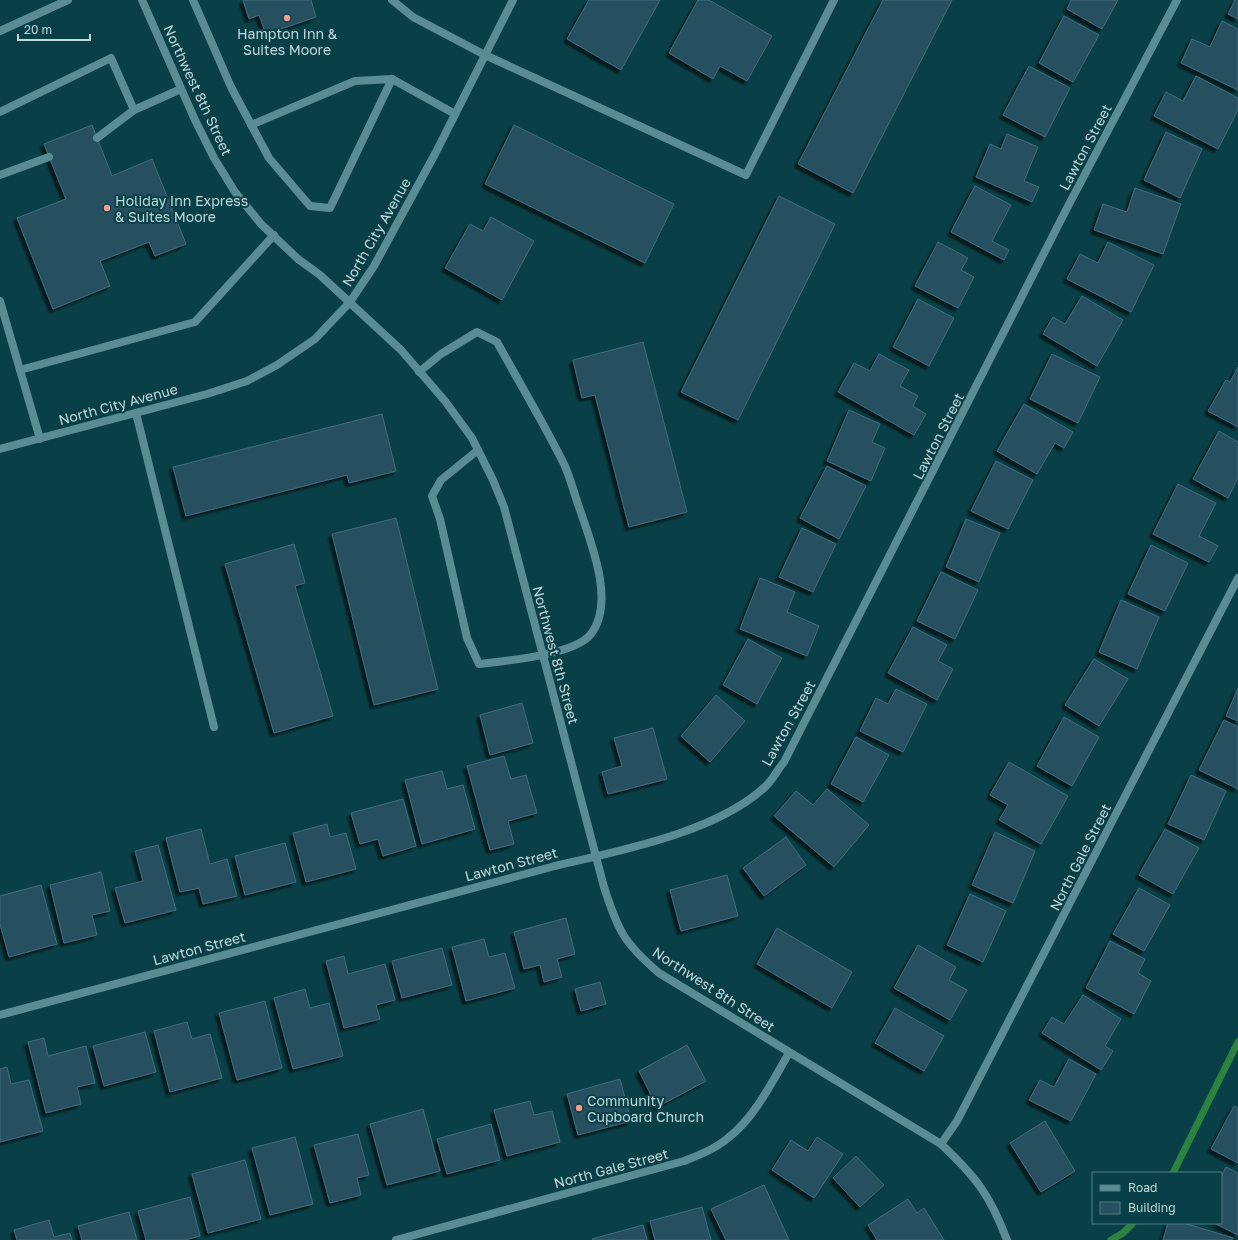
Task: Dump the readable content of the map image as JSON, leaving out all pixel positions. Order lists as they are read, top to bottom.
{
  "streets": {
    "street": [
      "Northwest 8th Street",
      "Lawton Street",
      "North City Avenue",
      "North Gale Street"
    ]
  },
  "crossings": [
    ["Northwest 8th Street", "Lawton Street"],
    ["Northwest 8th Street", "North City Avenue"],
    ["Northwest 8th Street", "North Gale Street"]
  ],
  "places": ["Hampton Inn & Suites Moore", "Holiday Inn Express & Suites Moore", "Community Cupboard Church"],
  "legend": ["Road", "Building"],
  "scale_bar": "20 m"
}
